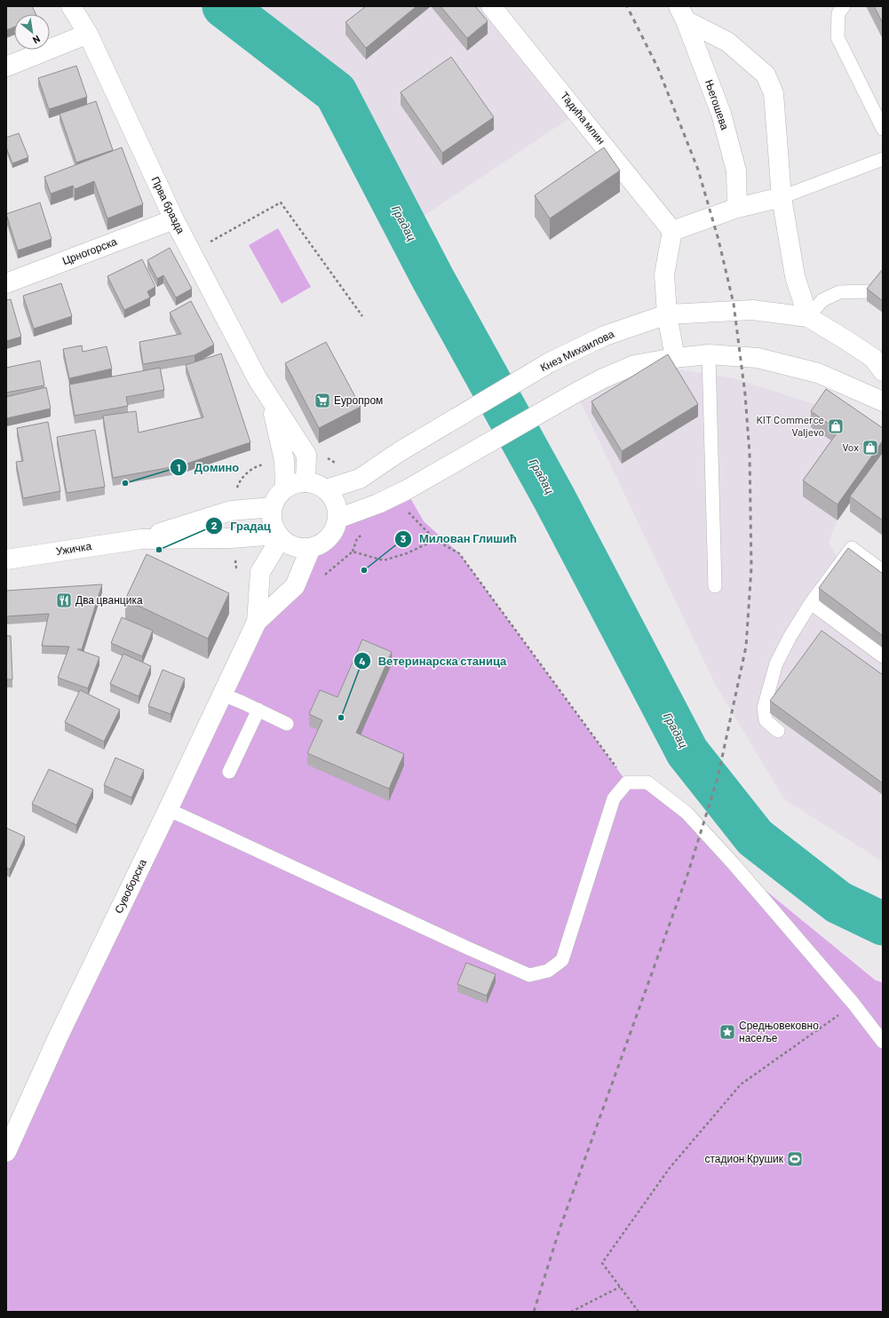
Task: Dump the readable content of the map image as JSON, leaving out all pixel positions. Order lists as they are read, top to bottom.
{
  "streets": {
    "main road": [
      "Његошева",
      "Тадића млин",
      "Прва бразда",
      "Црногорска",
      "Кнез Михаилова",
      "Ужичка",
      "Сувоборска"
    ]
  },
  "crossings": [
    ["Прва бразда", "Црногорска"],
    ["Прва бразда", "Кнез Михаилова"],
    ["Прва бразда", "Ужичка"],
    ["Прва бразда", "Сувоборска"],
    ["Кнез Михаилова", "Ужичка"],
    ["Кнез Михаилова", "Сувоборска"],
    ["Ужичка", "Сувоборска"]
  ],
  "water": ["Градац"],
  "places": {
    "supermarket": ["Еуропром"],
    "shop": ["KIT Commerce Valjevo", "Vox"],
    "other": [
      "Домино",
      "Градац",
      "Милован Глишић",
      "Ветеринарска станица"
    ],
    "restaurant": ["Два цванцика"],
    "place": ["Средњовековно насеље"],
    "sports": ["стадион Крушик"]
  },
  "north": "bottom right"
}
